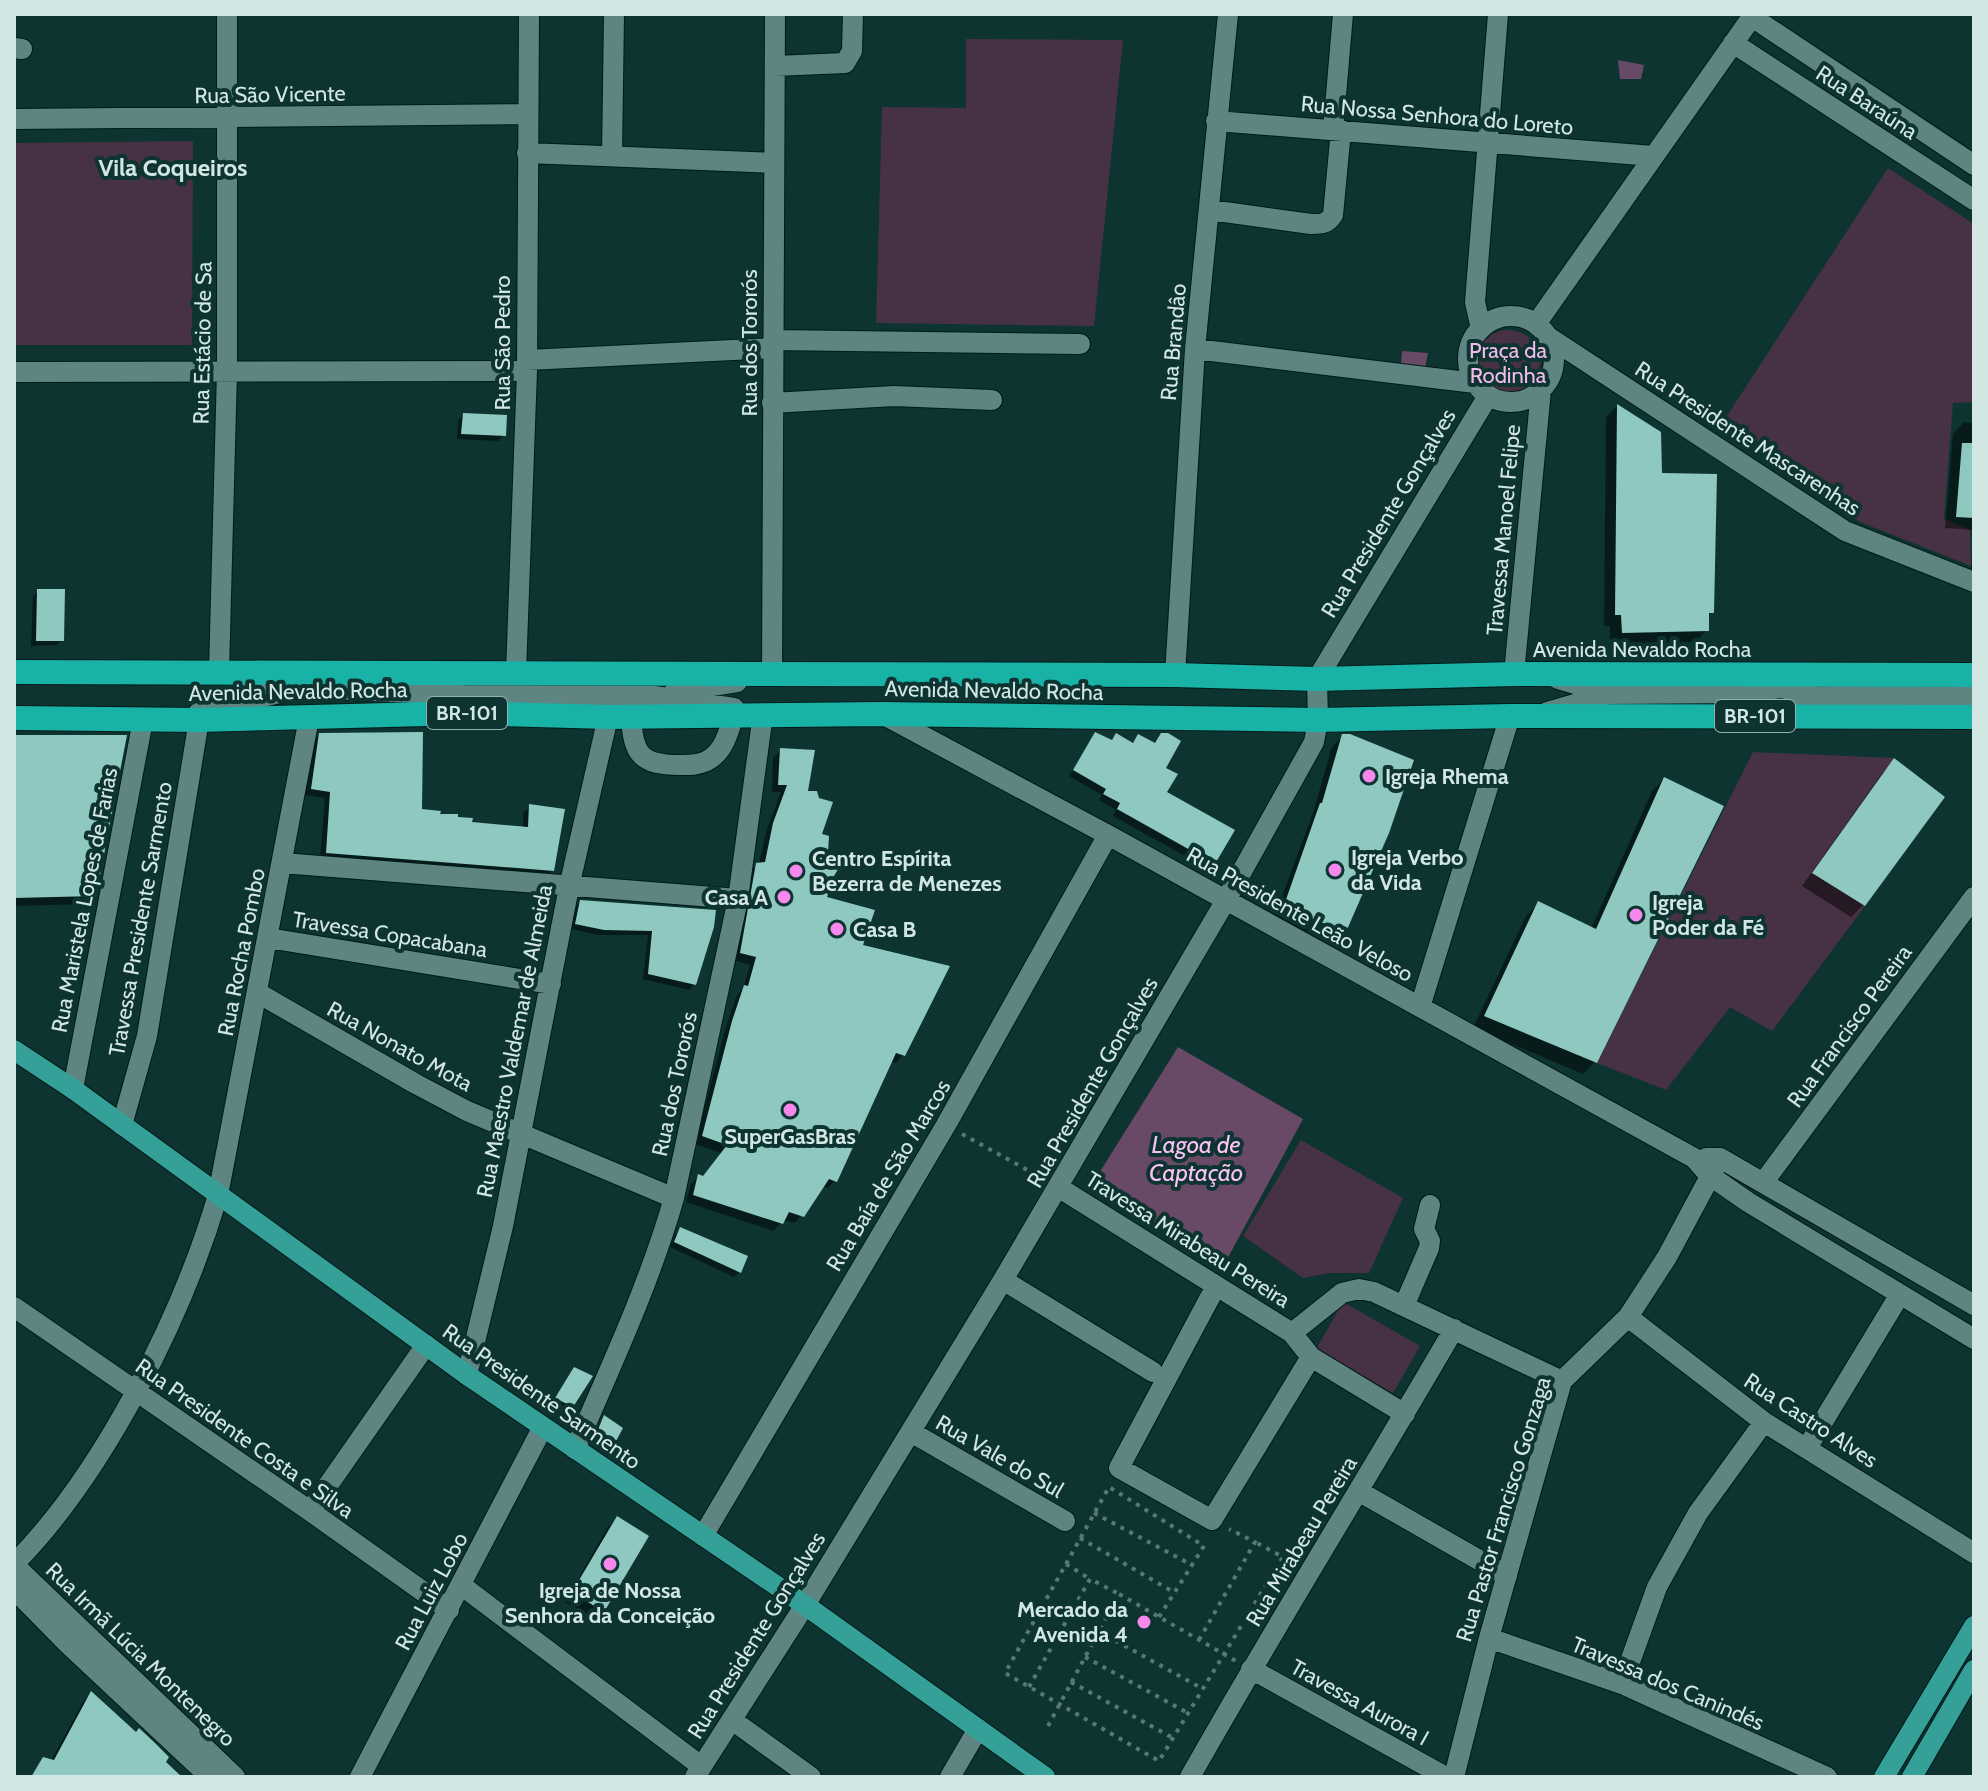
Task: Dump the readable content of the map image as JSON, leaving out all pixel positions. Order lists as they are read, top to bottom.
{
  "streets": {
    "highway": ["Avenida Nevaldo Rocha", "BR-101"],
    "main road": ["Rua Presidente Sarmento"],
    "street": [
      "Rua São Vicente",
      "Rua Baraúna",
      "Rua Nossa Senhora do Loreto",
      "Rua Brandâo",
      "Rua Estácio de Sa",
      "Rua São Pedro",
      "Rua dos Tororós",
      "Rua Presidente Mascarenhas",
      "Rua Presidente Gonçalves",
      "Travessa Manoel Felipe",
      "Rua Maristela Lopes de Farias",
      "Rua Presidente Leão Veloso",
      "Travessa Presidente Sarmento",
      "Travessa Copacabana",
      "Rua Rocha Pombo",
      "Rua Francisco Pereira",
      "Rua Maestro Valdemar de Almeida",
      "Rua Nonato Mota",
      "Rua Baía de São Marcos",
      "Travessa Mirabeau Pereira",
      "Rua Castro Alves",
      "Rua Presidente Costa e Silva",
      "Rua Vale do Sul",
      "Rua Pastor Francisco Gonzaga",
      "Rua Mirabeau Pereira",
      "Rua Luiz Lobo",
      "Rua Irmã Lúcia Montenegro",
      "Travessa dos Canindés",
      "Travessa Aurora I"
    ]
  },
  "crossings": [
    ["Rua São Vicente", "Rua Estácio de Sa"],
    ["Rua São Vicente", "Rua São Pedro"],
    ["Rua Nossa Senhora do Loreto", "Rua Brandâo"],
    ["Rua Brandâo", "Avenida Nevaldo Rocha"],
    ["Rua Estácio de Sa", "Avenida Nevaldo Rocha"],
    ["Rua São Pedro", "Avenida Nevaldo Rocha"],
    ["Rua dos Tororós", "Avenida Nevaldo Rocha"],
    ["Rua dos Tororós", "Rua Nonato Mota"],
    ["Rua dos Tororós", "Rua Presidente Sarmento"],
    ["Rua Presidente Mascarenhas", "Rua Presidente Gonçalves"],
    ["Rua Presidente Mascarenhas", "Travessa Manoel Felipe"],
    ["Rua Presidente Gonçalves", "Travessa Manoel Felipe"],
    ["Rua Presidente Gonçalves", "Avenida Nevaldo Rocha"],
    ["Rua Presidente Gonçalves", "Rua Presidente Leão Veloso"],
    ["Rua Presidente Gonçalves", "Travessa Mirabeau Pereira"],
    ["Rua Presidente Gonçalves", "Rua Presidente Sarmento"],
    ["Rua Presidente Gonçalves", "Rua Vale do Sul"],
    ["Travessa Manoel Felipe", "Avenida Nevaldo Rocha"],
    ["Avenida Nevaldo Rocha", "Rua Maristela Lopes de Farias"],
    ["Avenida Nevaldo Rocha", "Rua Presidente Leão Veloso"],
    ["Avenida Nevaldo Rocha", "Travessa Presidente Sarmento"],
    ["Avenida Nevaldo Rocha", "Rua Rocha Pombo"],
    ["Avenida Nevaldo Rocha", "Rua Maestro Valdemar de Almeida"],
    ["Rua Maristela Lopes de Farias", "Rua Presidente Sarmento"],
    ["Rua Presidente Leão Veloso", "Rua Francisco Pereira"],
    ["Rua Presidente Leão Veloso", "Rua Baía de São Marcos"],
    ["Rua Presidente Leão Veloso", "Rua Pastor Francisco Gonzaga"],
    ["Travessa Presidente Sarmento", "Rua Presidente Sarmento"],
    ["Travessa Copacabana", "Rua Rocha Pombo"],
    ["Travessa Copacabana", "Rua Maestro Valdemar de Almeida"],
    ["Rua Rocha Pombo", "Rua Nonato Mota"],
    ["Rua Rocha Pombo", "Rua Presidente Sarmento"],
    ["Rua Rocha Pombo", "Rua Presidente Costa e Silva"],
    ["Rua Rocha Pombo", "Rua Irmã Lúcia Montenegro"],
    ["Rua Maestro Valdemar de Almeida", "Rua Nonato Mota"],
    ["Rua Maestro Valdemar de Almeida", "Rua Presidente Sarmento"],
    ["Rua Baía de São Marcos", "Rua Presidente Sarmento"],
    ["Travessa Mirabeau Pereira", "Rua Pastor Francisco Gonzaga"],
    ["Travessa Mirabeau Pereira", "Rua Mirabeau Pereira"],
    ["Rua Presidente Sarmento", "Rua Luiz Lobo"],
    ["Rua Castro Alves", "Rua Pastor Francisco Gonzaga"],
    ["Rua Presidente Costa e Silva", "Rua Luiz Lobo"],
    ["Rua Pastor Francisco Gonzaga", "Travessa dos Canindés"],
    ["Rua Mirabeau Pereira", "Travessa Aurora I"]
  ],
  "districts": ["Vila Coqueiros"],
  "water": ["Lagoa de Captação"],
  "parks": ["Praça da Rodinha"],
  "places": [
    "Igreja Rhema",
    "Igreja Verbo da Vida",
    "Centro Espírita Bezerra de Menezes",
    "Casa A",
    "Igreja Poder da Fé",
    "Casa B",
    "SuperGasBras",
    "Igreja de Nossa Senhora da Conceição",
    "Mercado da Avenida 4"
  ]
}
